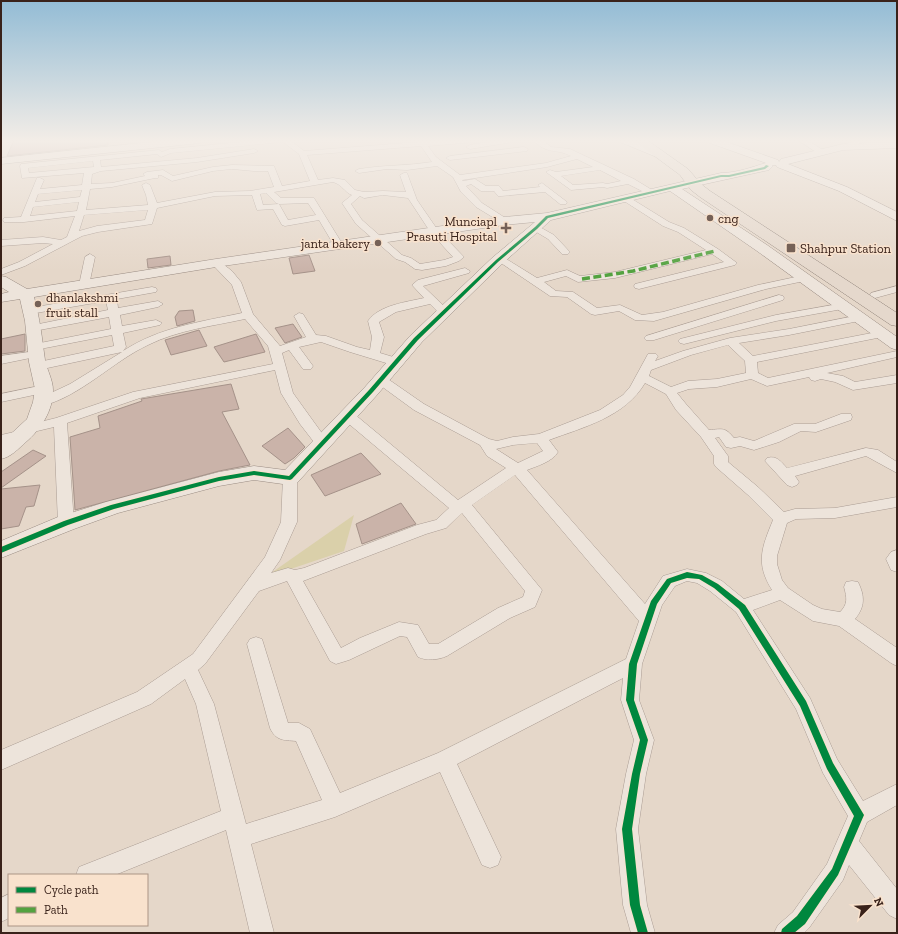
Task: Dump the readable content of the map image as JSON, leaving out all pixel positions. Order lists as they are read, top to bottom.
{
  "places": {
    "other": ["cng", "janta bakery", "dhanlakshmi fruit stall"],
    "health": ["Munciapl Prasuti Hospital"],
    "transit": ["Shahpur Station"]
  },
  "legend": ["Cycle path", "Path"],
  "north": "top right"
}
